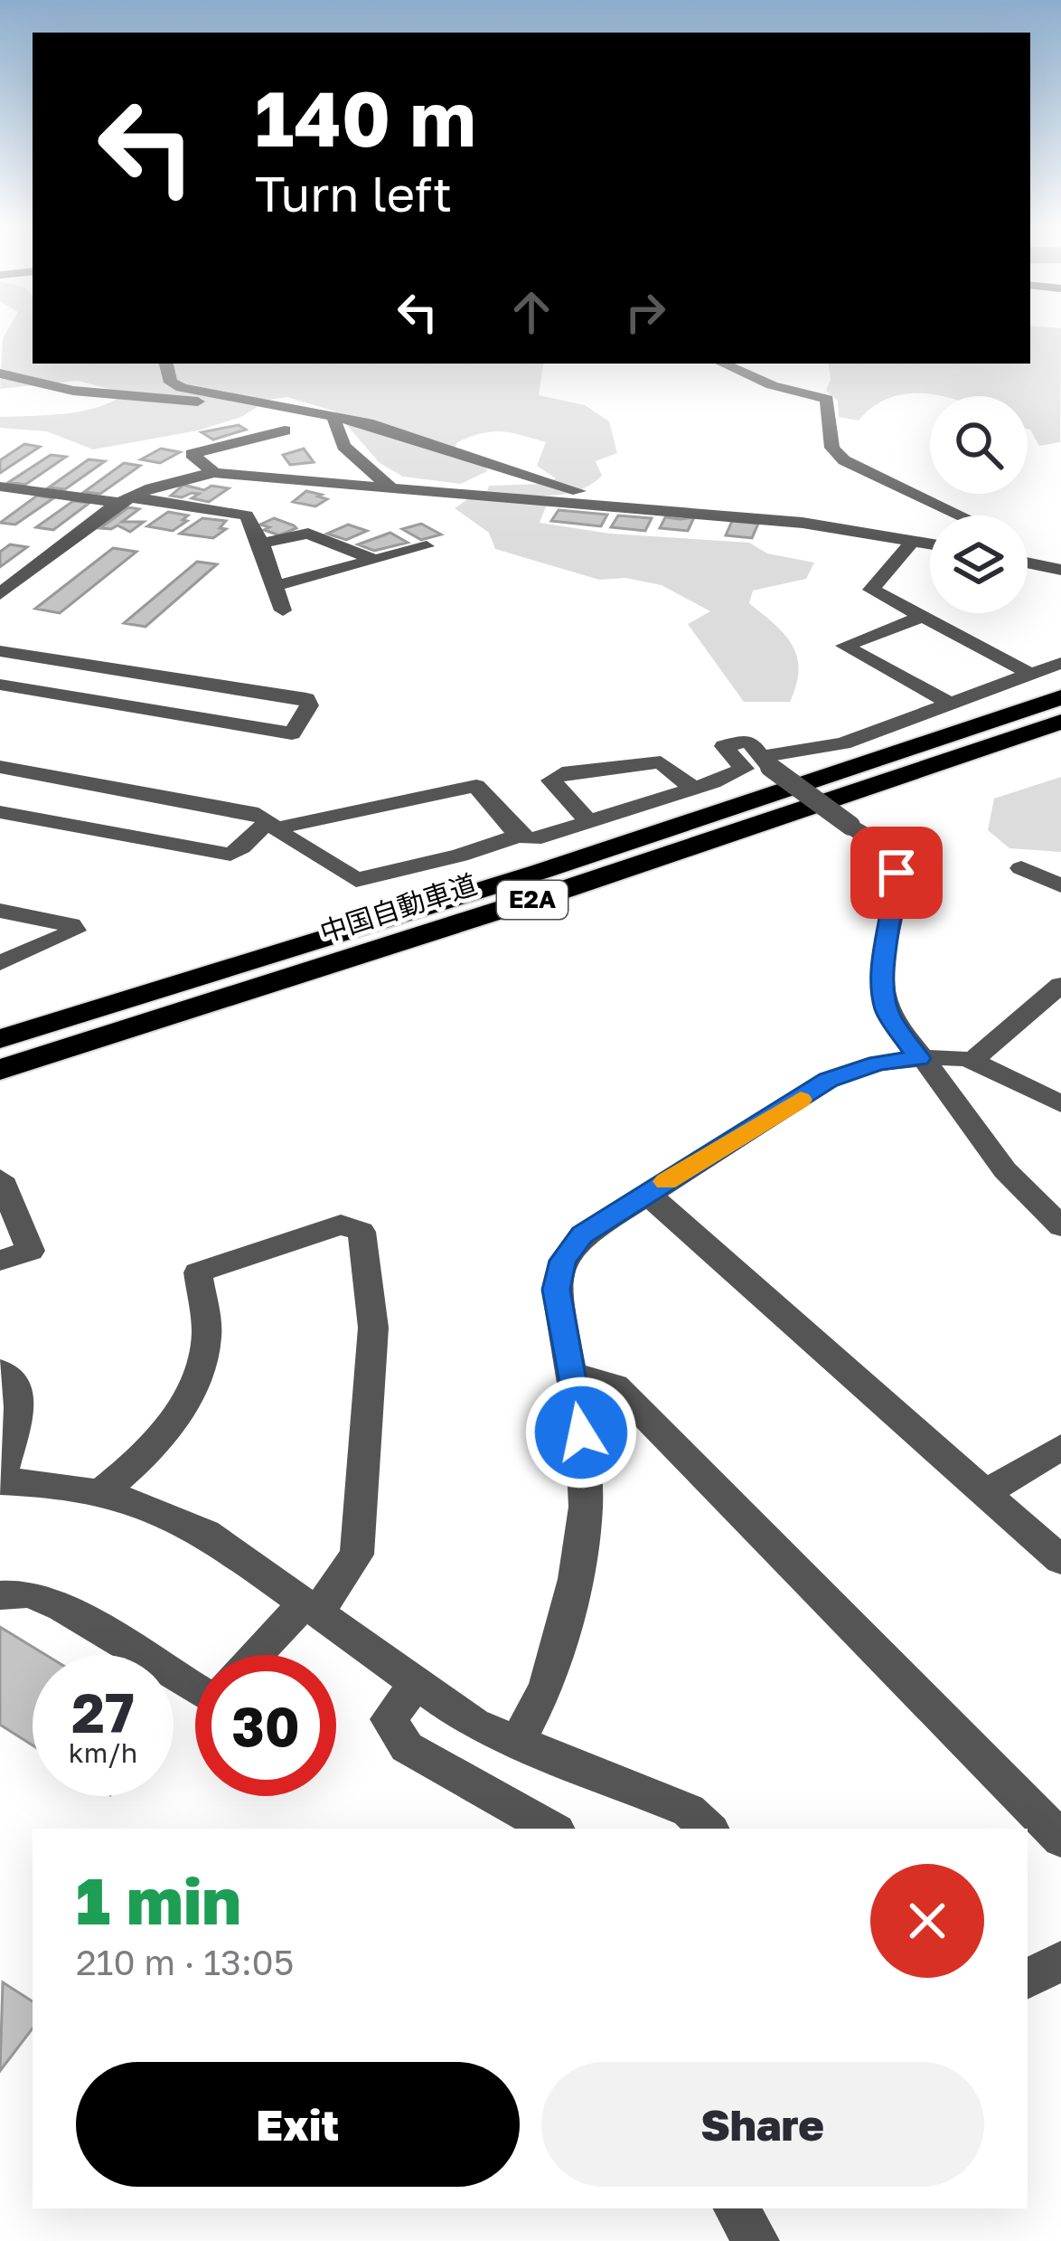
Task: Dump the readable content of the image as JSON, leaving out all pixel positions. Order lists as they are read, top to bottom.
{
  "streets": {
    "highway": ["E2A", "中国自動車道"]
  },
  "page": {
    "turn": ["140 m", "Turn left"],
    "speed": "27 km/h",
    "limit": "30",
    "heading": ["1 min", "210 m · 13:05"],
    "buttons": ["Exit", "Share"]
  }
}
